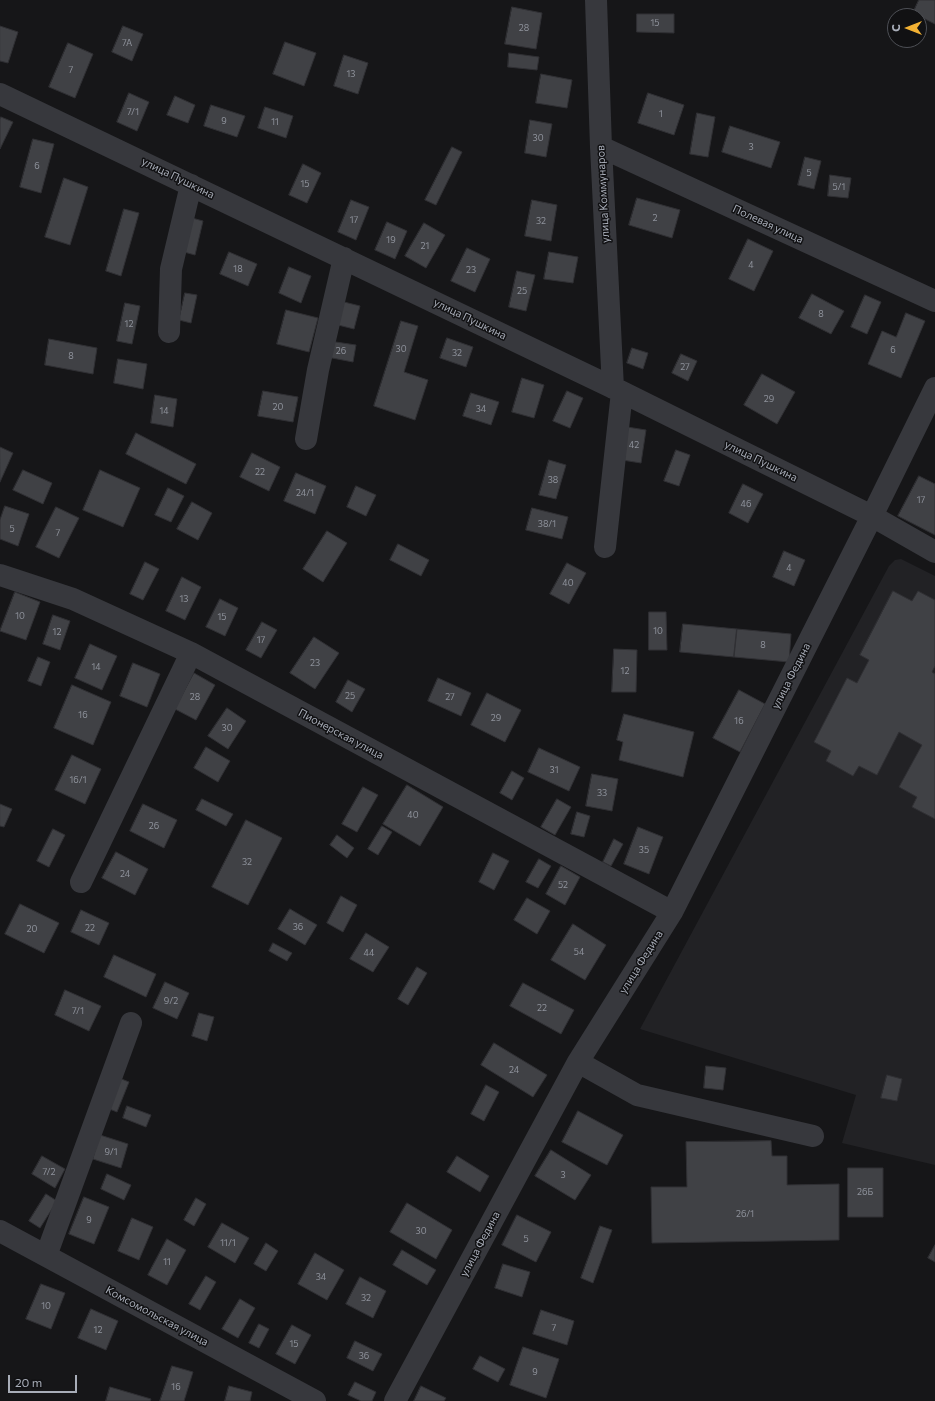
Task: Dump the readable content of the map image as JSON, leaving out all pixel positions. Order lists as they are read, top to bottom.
{
  "streets": {
    "street": [
      "улица Пушкина",
      "улица Коммунаров",
      "Полевая улица",
      "улица Федина",
      "Пионерская улица",
      "Комсомольская улица"
    ]
  },
  "crossings": [
    ["улица Пушкина", "улица Коммунаров"],
    ["улица Пушкина", "улица Федина"],
    ["улица Коммунаров", "Полевая улица"],
    ["улица Федина", "Пионерская улица"]
  ],
  "house_numbers": [
    "15",
    "28",
    "7А",
    "7",
    "13",
    "7/1",
    "1",
    "9",
    "11",
    "30",
    "3",
    "6",
    "5",
    "15",
    "5/1",
    "2",
    "17",
    "32",
    "19",
    "21",
    "4",
    "18",
    "23",
    "25",
    "8",
    "12",
    "30",
    "6",
    "26",
    "32",
    "8",
    "27",
    "29",
    "20",
    "34",
    "14",
    "42",
    "22",
    "38",
    "24/1",
    "17",
    "46",
    "38/1",
    "5",
    "7",
    "4",
    "40",
    "13",
    "10",
    "15",
    "10",
    "12",
    "17",
    "8",
    "23",
    "14",
    "12",
    "25",
    "28",
    "27",
    "16",
    "29",
    "16",
    "30",
    "31",
    "16/1",
    "33",
    "40",
    "26",
    "35",
    "32",
    "24",
    "52",
    "36",
    "22",
    "20",
    "54",
    "44",
    "9/2",
    "22",
    "7/1",
    "24",
    "9/1",
    "7/2",
    "3",
    "26Б",
    "26/1",
    "9",
    "30",
    "5",
    "11/1",
    "11",
    "34",
    "32",
    "10",
    "7",
    "12",
    "15",
    "36",
    "9",
    "16"
  ],
  "scale_bar": "20 m",
  "north": "left"
}
